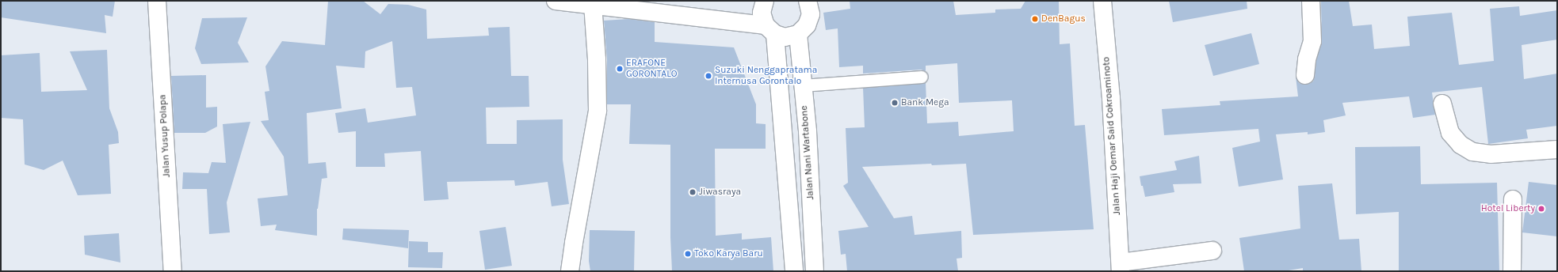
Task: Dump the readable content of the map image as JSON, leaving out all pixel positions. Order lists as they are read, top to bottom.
{
  "streets": {
    "main road": ["Jalan Yusup Polapa", "Jalan Haji Oemar Said Cokroaminoto", "Jalan Nani Wartabone"]
  },
  "places": [
    "DenBagus",
    "ERAFONE GORONTALO",
    "Suzuki Nenggapratama Internusa Gorontalo",
    "Bank Mega",
    "Jiwasraya",
    "Hotel Liberty",
    "Toko Karya Baru"
  ]
}
